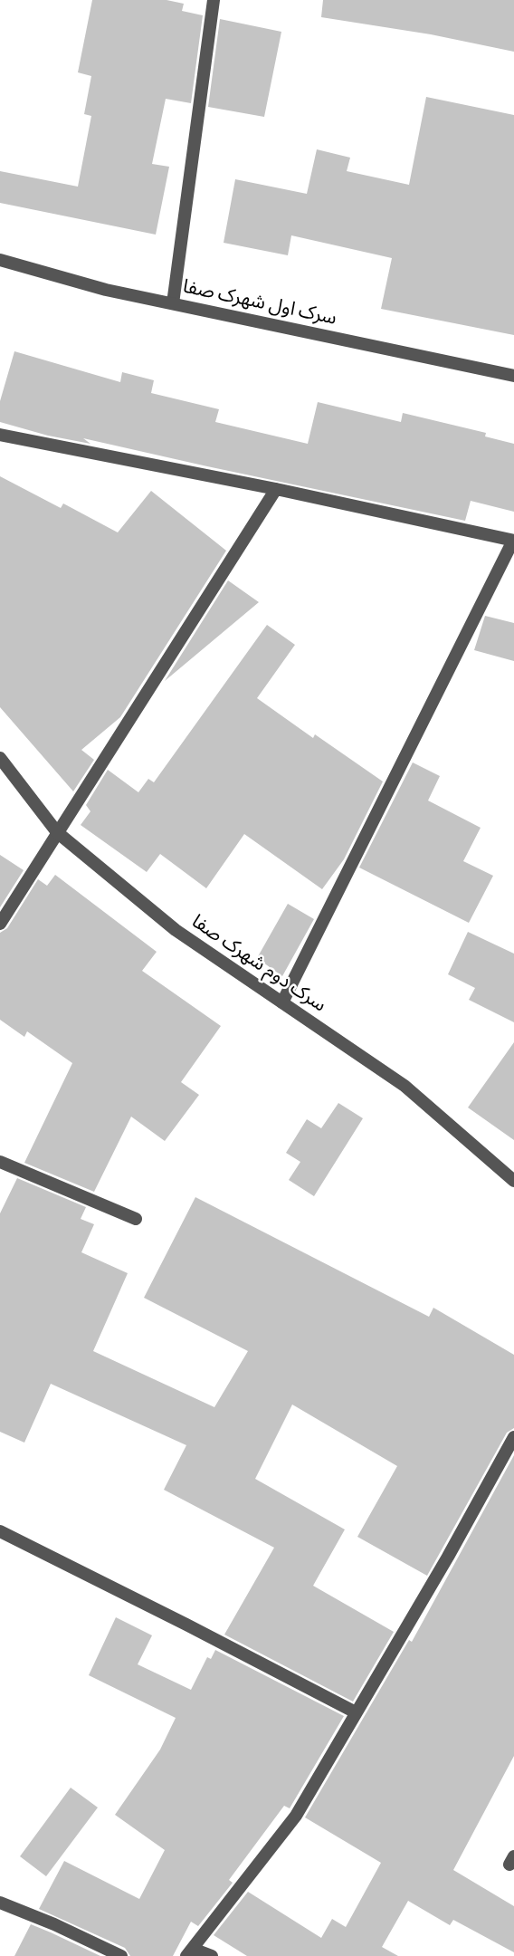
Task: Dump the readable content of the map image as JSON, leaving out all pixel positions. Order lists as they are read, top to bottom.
{
  "streets": {
    "street": ["سرک اول شهرک صفا", "سرک دوم شهرک صفا"]
  }
}
